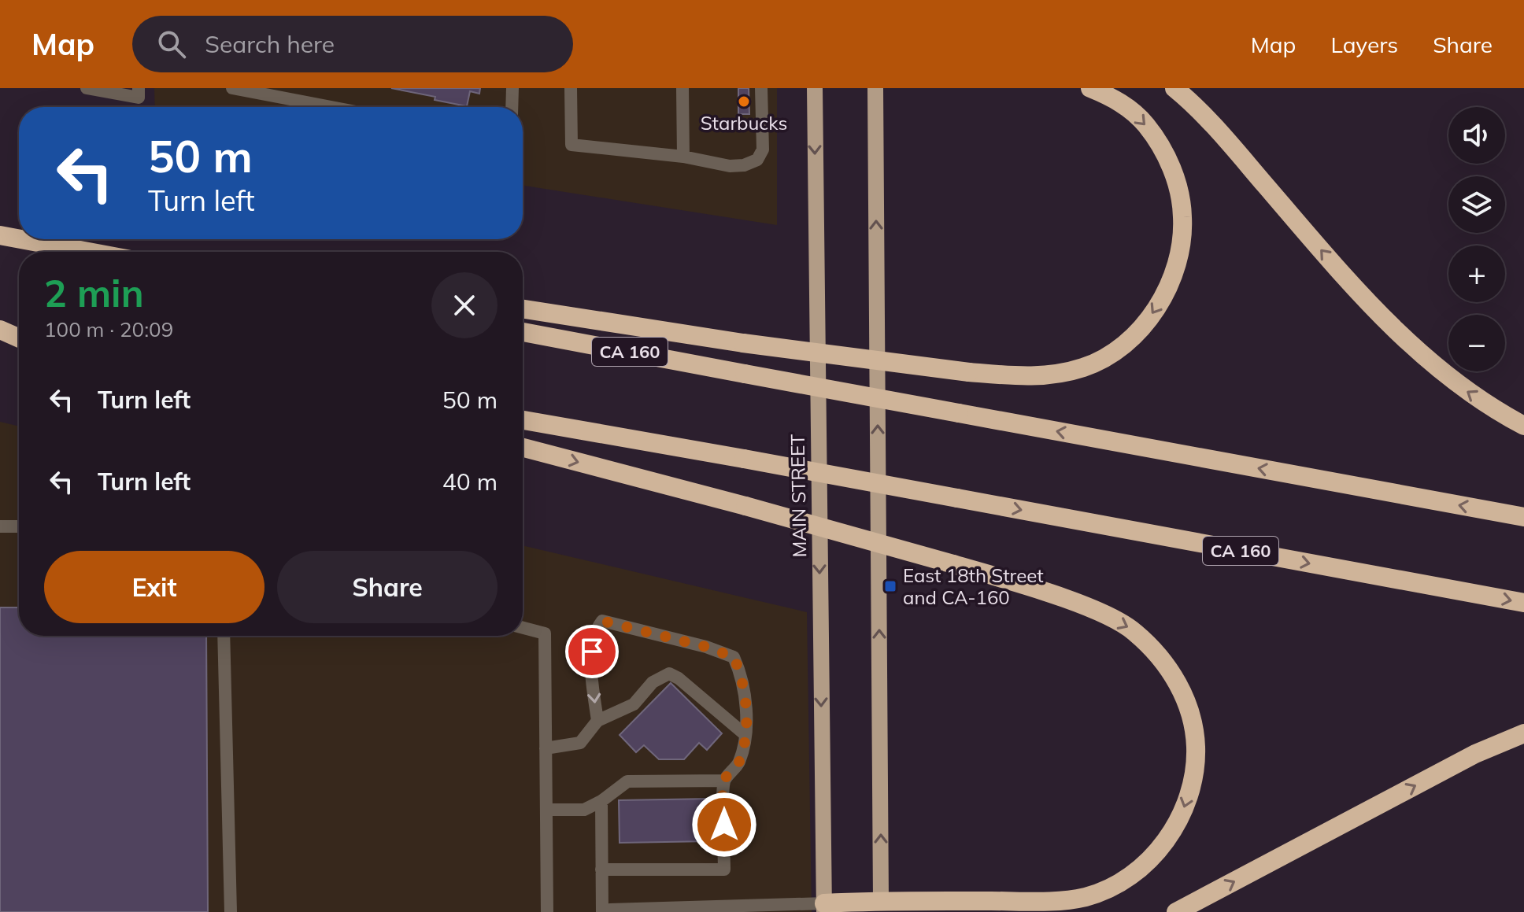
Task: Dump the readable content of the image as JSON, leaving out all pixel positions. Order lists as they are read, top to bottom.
{
  "streets": {
    "highway": ["CA 160"],
    "main road": ["MAIN STREET"]
  },
  "places": {
    "other": ["Starbucks"],
    "transit": ["East 18th Street and CA-160"]
  },
  "page": {
    "header": "Map",
    "search": "Search here",
    "nav": ["Map", "Layers", "Share"],
    "map_buttons": ["+", "−"],
    "turn": ["50 m", "Turn left"],
    "heading": ["2 min", "100 m · 20:09"],
    "list": [
      {
        "name": "Turn left",
        "value": "50 m"
      },
      {
        "name": "Turn left",
        "value": "40 m"
      }
    ],
    "buttons": ["Exit", "Share"]
  }
}
